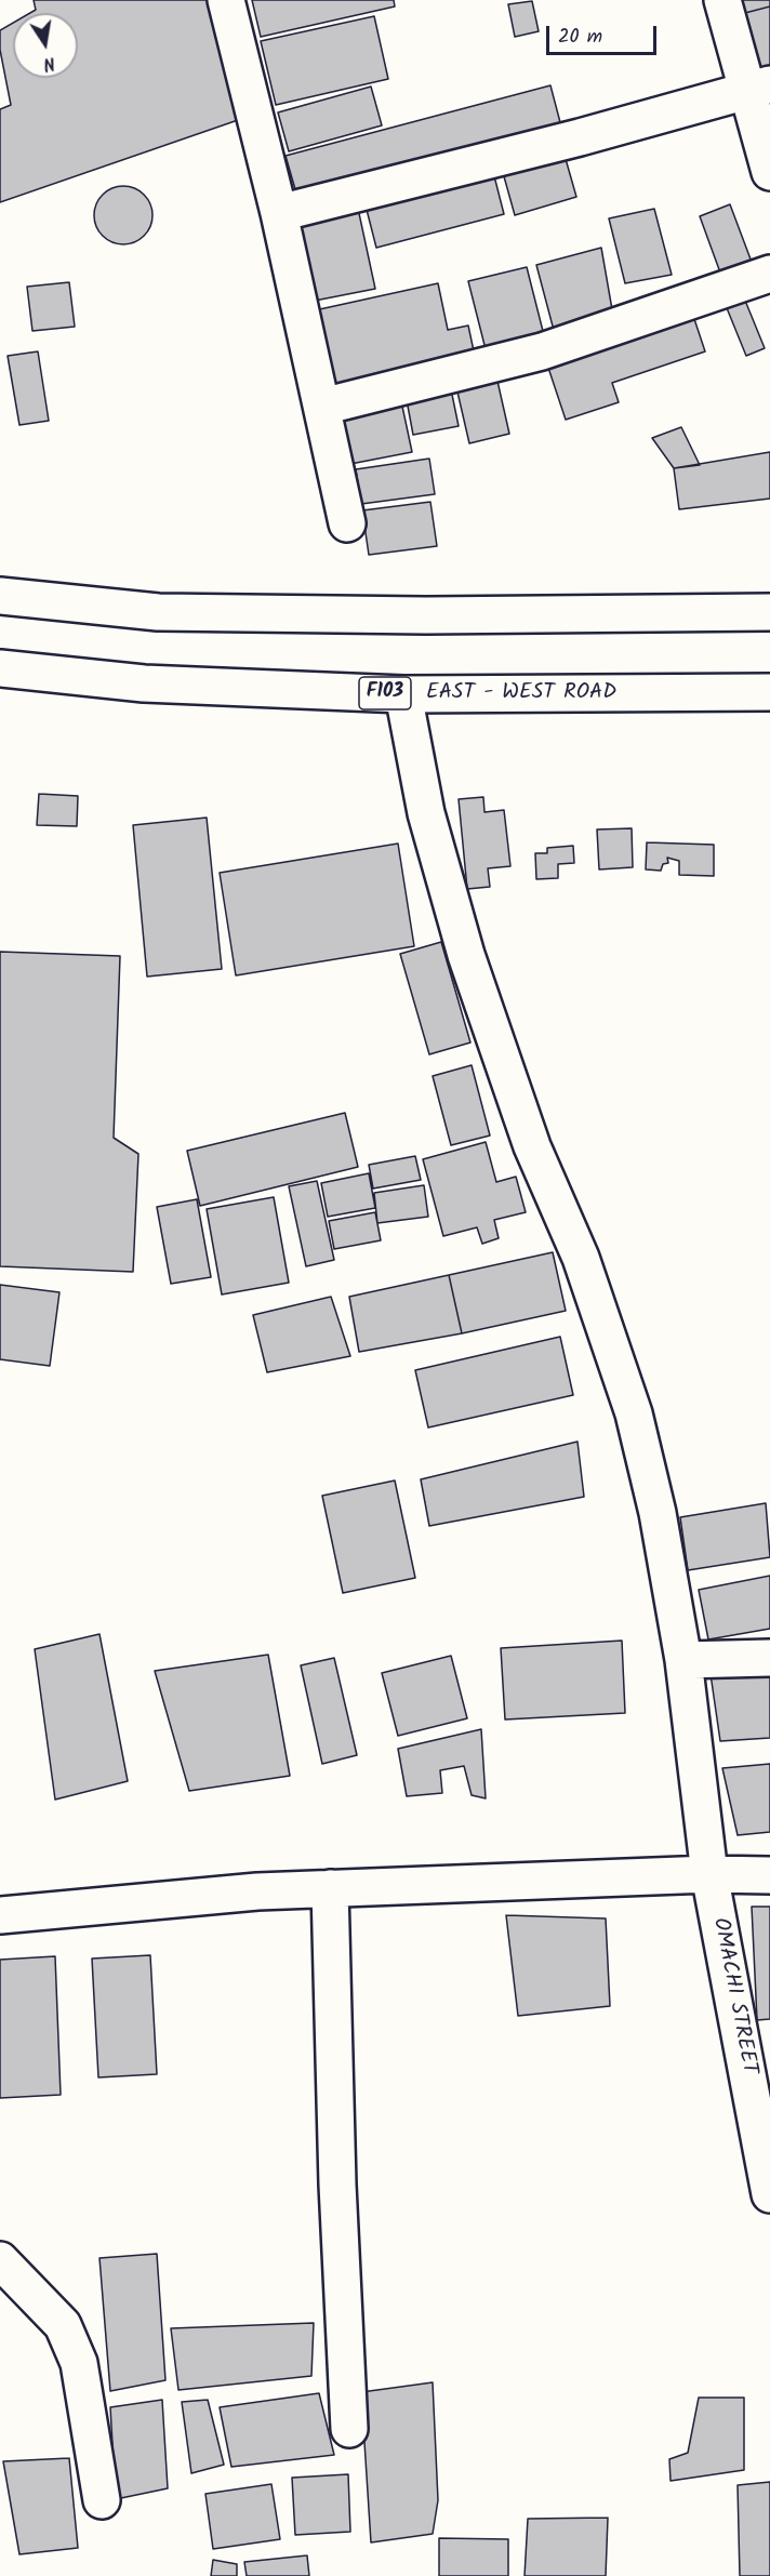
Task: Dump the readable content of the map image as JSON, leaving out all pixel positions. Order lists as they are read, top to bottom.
{
  "streets": {
    "street": ["F103", "EAST - WEST ROAD", "OMACHI STREET"]
  },
  "crossings": [
    ["EAST - WEST ROAD", "OMACHI STREET"]
  ],
  "scale_bar": "20 m",
  "north": "bottom"
}
